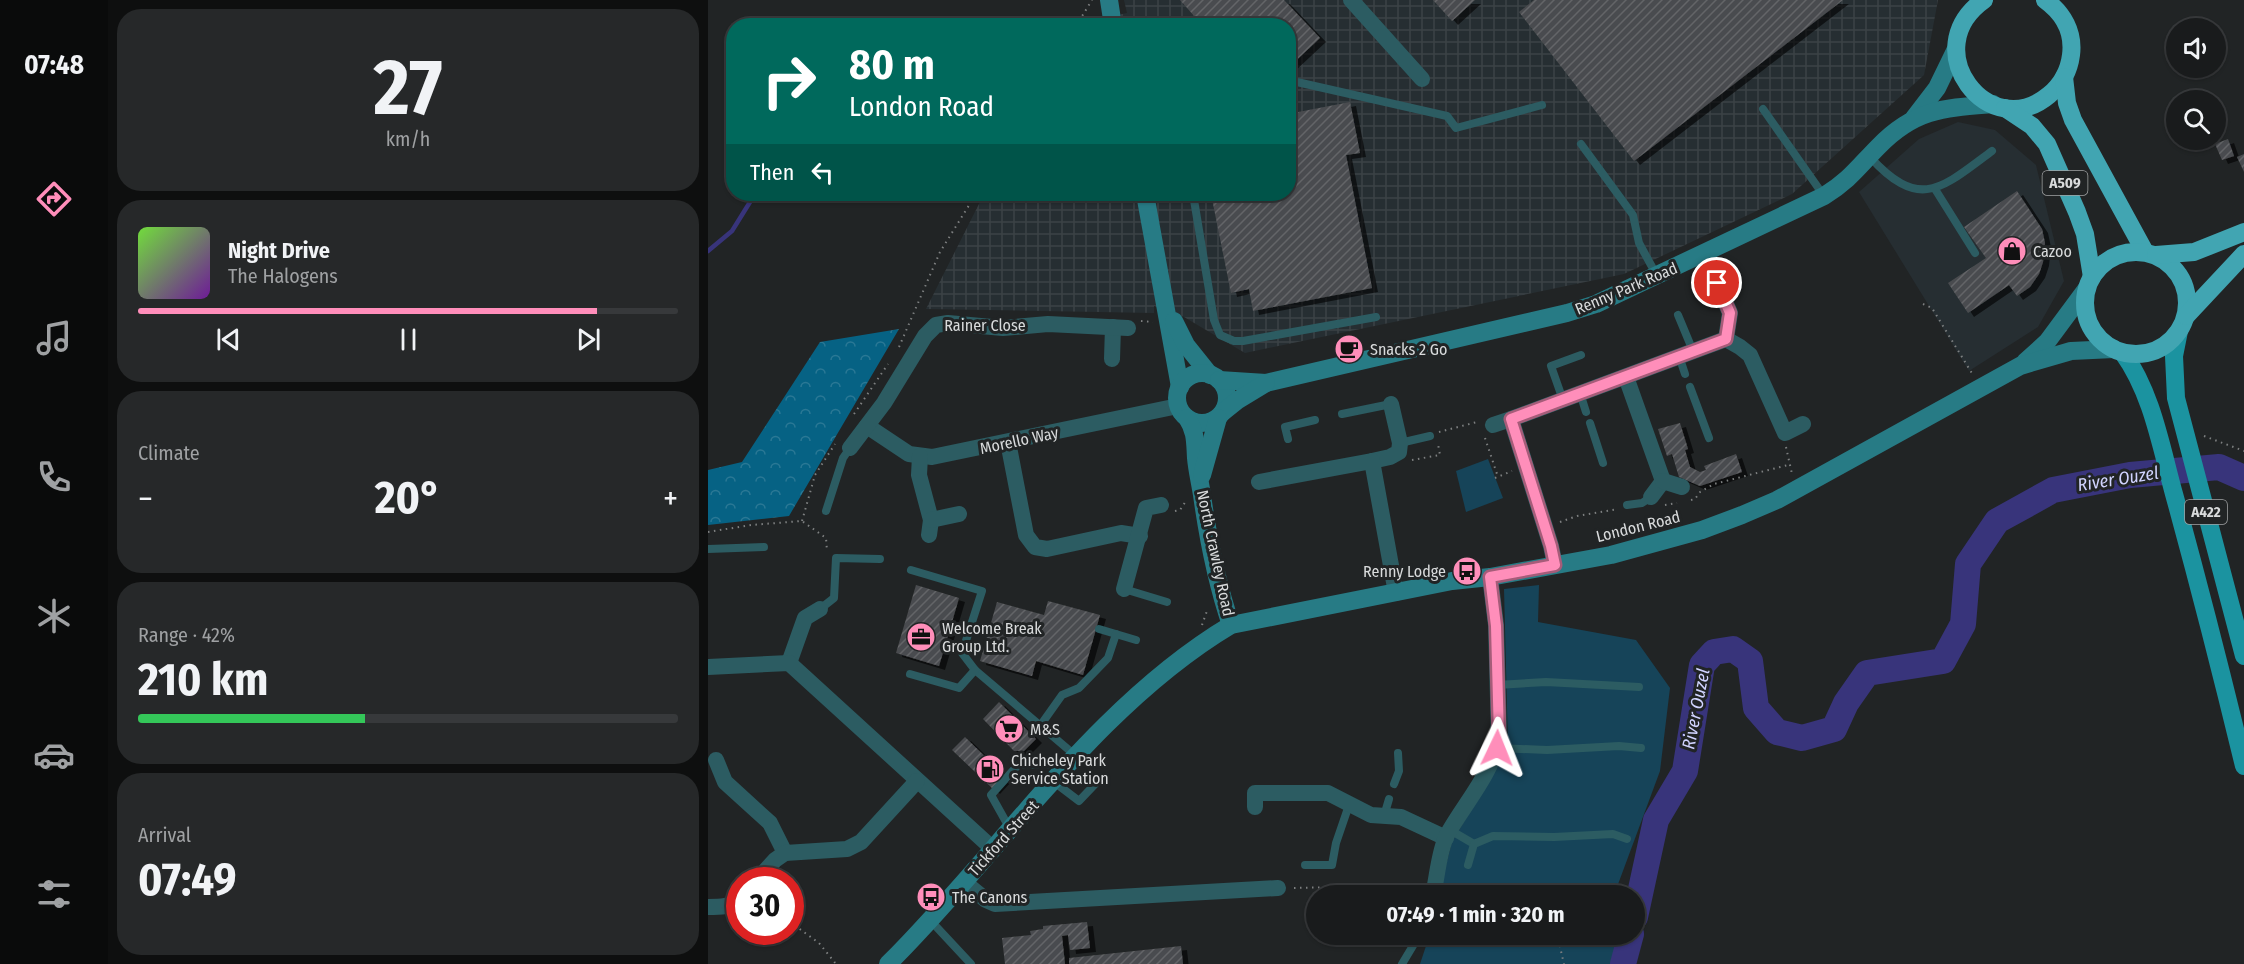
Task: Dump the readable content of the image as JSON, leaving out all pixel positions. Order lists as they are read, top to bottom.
{
  "streets": {
    "highway": ["A509"],
    "main road": ["A422"],
    "street": [
      "Renny Park Road",
      "Rainer Close",
      "Morello Way",
      "London Road",
      "North Crawley Road",
      "Tickford Street"
    ]
  },
  "crossings": [
    ["A509", "Renny Park Road"],
    ["A509", "A422"],
    ["A509", "London Road"],
    ["Renny Park Road", "Morello Way"],
    ["Renny Park Road", "North Crawley Road"],
    ["Rainer Close", "Morello Way"],
    ["Morello Way", "North Crawley Road"],
    ["A422", "London Road"],
    ["London Road", "North Crawley Road"],
    ["London Road", "Tickford Street"],
    ["North Crawley Road", "Tickford Street"]
  ],
  "water": ["River Ouzel"],
  "places": {
    "shop": ["Cazoo"],
    "cafe": ["Snacks 2 Go"],
    "bus stop": ["Renny Lodge", "The Canons"],
    "office": ["Welcome Break Group Ltd."],
    "supermarket": ["M&S"],
    "fuel station": ["Chicheley Park Service Station"]
  },
  "page": {
    "tabs": "07:48",
    "tile": [
      ["27", "km/h"],
      "Climate",
      ["Range · 42%", "210 km"],
      ["Arrival", "07:49"]
    ],
    "turn": ["80 m", "London Road"],
    "then": "Then",
    "song": ["Night Drive", "The Halogens"],
    "heat": ["−", "20°", "+"],
    "limit": "30",
    "trip": "07:49 · 1 min · 320 m"
  }
}
